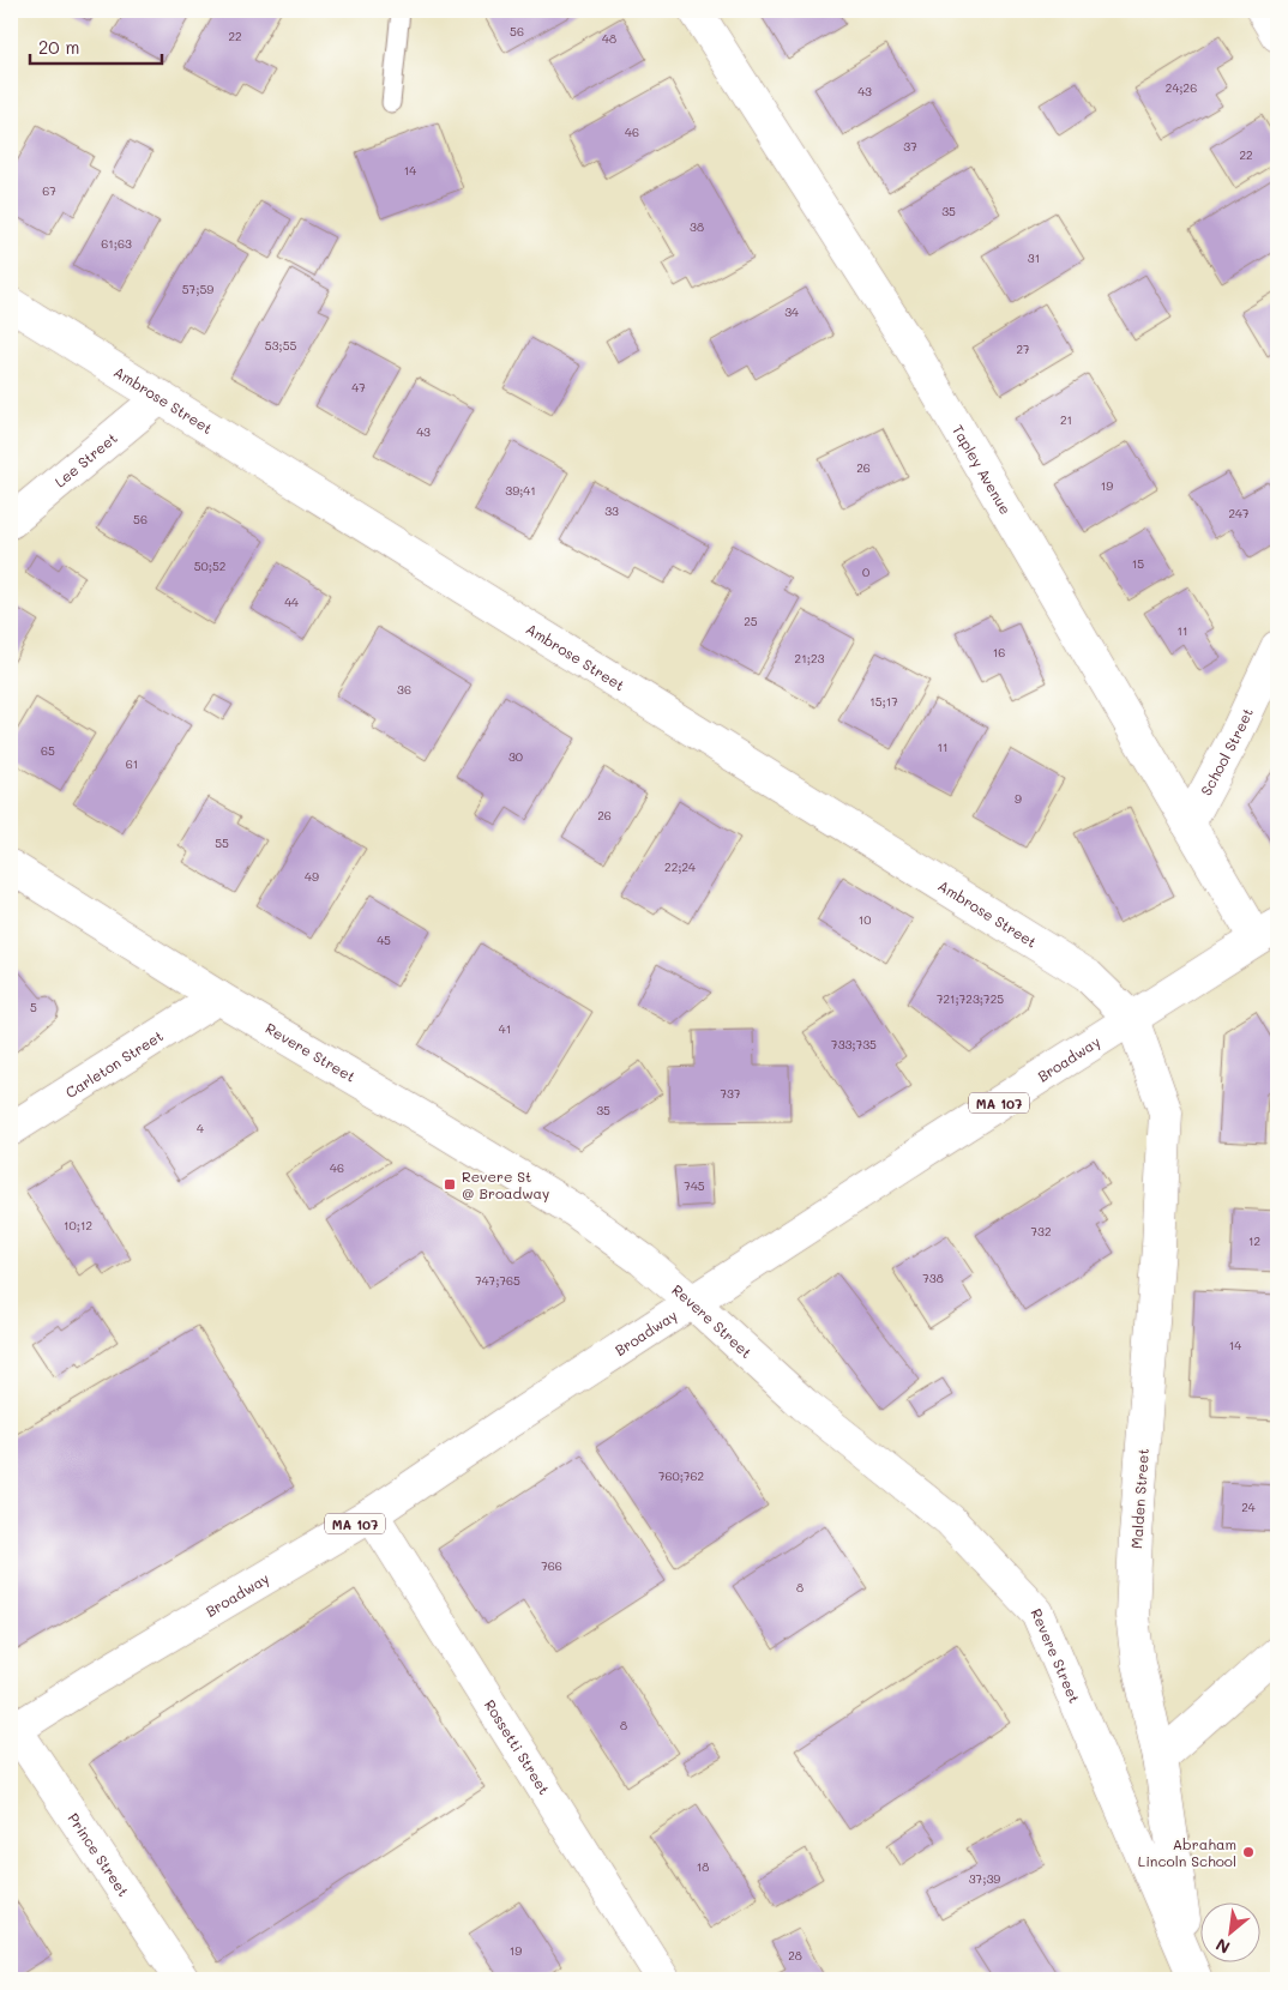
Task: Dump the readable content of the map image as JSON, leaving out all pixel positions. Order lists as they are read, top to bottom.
{
  "streets": {
    "street": [
      "Ambrose Street",
      "Lee Street",
      "Tapley Avenue",
      "School Street",
      "Revere Street",
      "Broadway",
      "Carleton Street",
      "MA 107",
      "Malden Street",
      "Rossetti Street",
      "Prince Street"
    ]
  },
  "crossings": [
    ["Ambrose Street", "Lee Street"],
    ["Ambrose Street", "Broadway"],
    ["Ambrose Street", "Malden Street"],
    ["Tapley Avenue", "School Street"],
    ["Tapley Avenue", "Broadway"],
    ["Revere Street", "Broadway"],
    ["Revere Street", "Carleton Street"],
    ["Revere Street", "Malden Street"],
    ["Broadway", "Malden Street"],
    ["Broadway", "Rossetti Street"],
    ["Broadway", "Prince Street"]
  ],
  "places": {
    "transit": ["Revere St @ Broadway"],
    "other": ["Abraham Lincoln School"]
  },
  "house_numbers": [
    "56",
    "22",
    "48",
    "24;26",
    "43",
    "46",
    "37",
    "22",
    "14",
    "67",
    "35",
    "38",
    "61;63",
    "31",
    "57;59",
    "34",
    "53;55",
    "27",
    "47",
    "21",
    "43",
    "26",
    "19",
    "39;41",
    "33",
    "247",
    "56",
    "15",
    "50;52",
    "0",
    "44",
    "25",
    "11",
    "16",
    "21;23",
    "36",
    "15;17",
    "11",
    "65",
    "30",
    "61",
    "9",
    "26",
    "55",
    "22;24",
    "49",
    "10",
    "45",
    "721;723;725",
    "5",
    "41",
    "733;735",
    "737",
    "35",
    "4",
    "46",
    "745",
    "10;12",
    "732",
    "12",
    "738",
    "747;765",
    "14",
    "760;762",
    "24",
    "766",
    "8",
    "8",
    "18",
    "37;39",
    "19",
    "28"
  ],
  "scale_bar": "20 m",
  "north": "bottom left"
}
